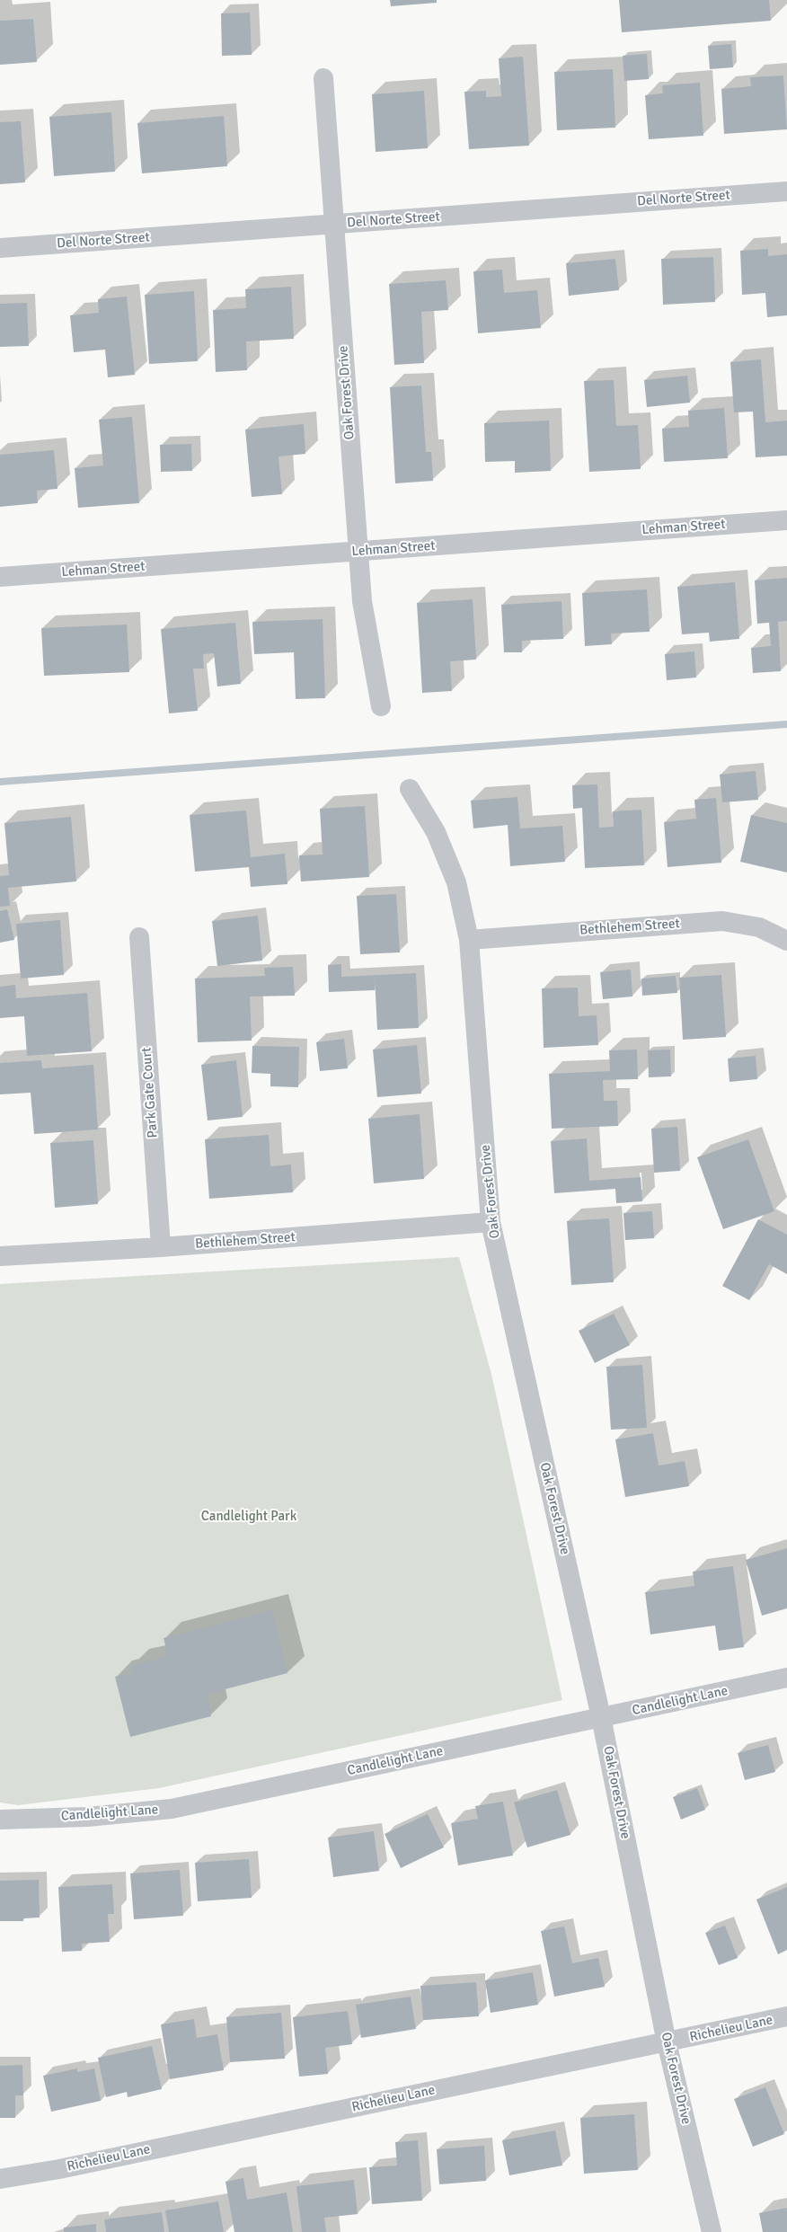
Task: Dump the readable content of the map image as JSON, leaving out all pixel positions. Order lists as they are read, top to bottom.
{
  "streets": {
    "street": [
      "Del Norte Street",
      "Oak Forest Drive",
      "Lehman Street",
      "Bethlehem Street",
      "Park Gate Court",
      "Candlelight Lane",
      "Richelieu Lane"
    ]
  },
  "crossings": [
    ["Del Norte Street", "Oak Forest Drive"],
    ["Oak Forest Drive", "Lehman Street"],
    ["Oak Forest Drive", "Bethlehem Street"],
    ["Oak Forest Drive", "Candlelight Lane"],
    ["Oak Forest Drive", "Richelieu Lane"],
    ["Bethlehem Street", "Park Gate Court"]
  ],
  "parks": ["Candlelight Park"]
}
